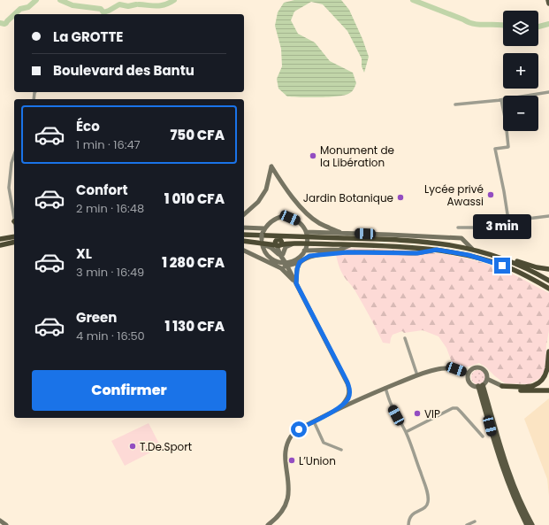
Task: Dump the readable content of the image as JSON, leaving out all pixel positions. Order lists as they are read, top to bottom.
{
  "places": [
    "Monument de la Libération",
    "Lycée privé Awassi",
    "Jardin Botanique",
    "VIP",
    "T.De.Sport",
    "L’Union"
  ],
  "page": {
    "map_buttons": ["+", "−"],
    "banner": ["La GROTTE", "Boulevard des Bantu"],
    "list": [
      {
        "name": "Éco",
        "note": "1 min · 16:47",
        "value": "750 CFA"
      },
      {
        "name": "Confort",
        "note": "2 min · 16:48",
        "value": "1 010 CFA"
      },
      {
        "name": "XL",
        "note": "3 min · 16:49",
        "value": "1 280 CFA"
      },
      {
        "name": "Green",
        "note": "4 min · 16:50",
        "value": "1 130 CFA"
      }
    ],
    "bubble": "3 min",
    "buttons": "Confirmer"
  }
}
